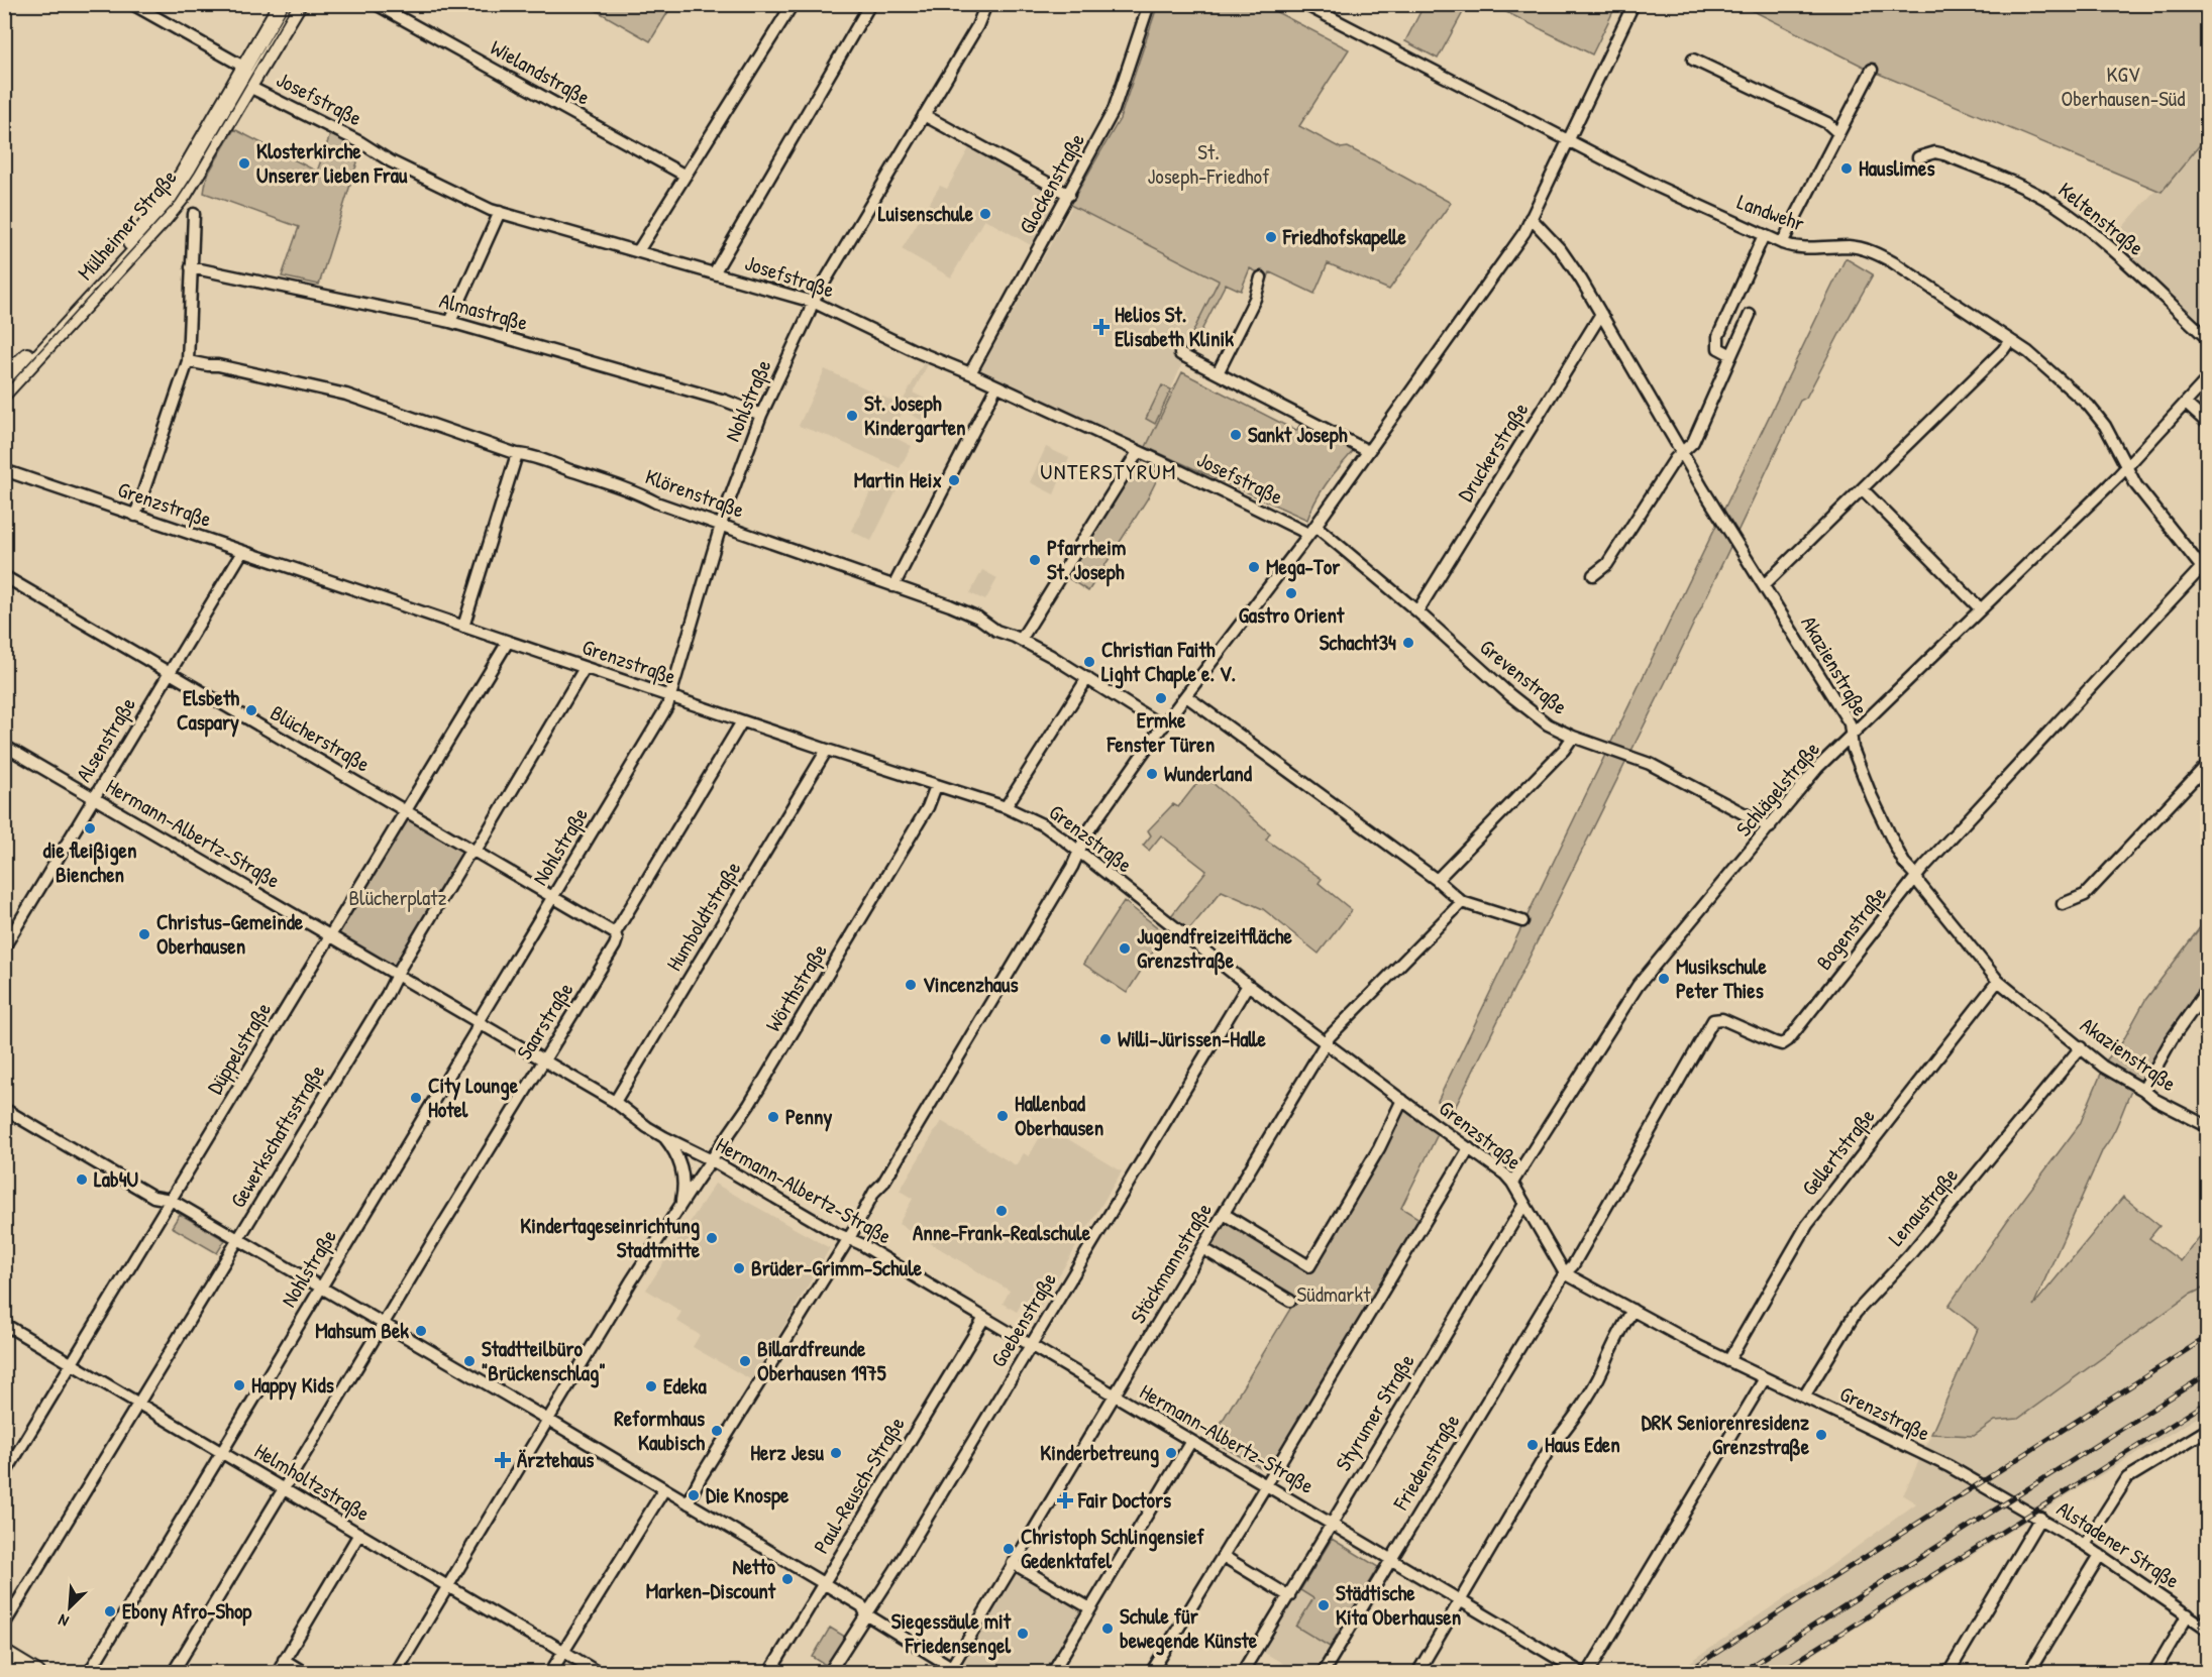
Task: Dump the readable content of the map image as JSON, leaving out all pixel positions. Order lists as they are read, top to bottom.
{
  "streets": {
    "main road": ["Mülheimer Straße"],
    "street": [
      "Wielandstraße",
      "Josefstraße",
      "Glockenstraße",
      "Landwehr",
      "Keltenstraße",
      "Almastraße",
      "Nohlstraße",
      "Druckerstraße",
      "Klörenstraße",
      "Grenzstraße",
      "Akazienstraße",
      "Grevenstraße",
      "Blücherstraße",
      "Alsenstraße",
      "Schlägelstraße",
      "Hermann-Albertz-Straße",
      "Humboldtstraße",
      "Bogenstraße",
      "Wörthstraße",
      "Saarstraße",
      "Düppelstraße",
      "Gewerkschaftsstraße",
      "Gellertstraße",
      "Lenaustraße",
      "Stöckmannstraße",
      "Goebenstraße",
      "Styrumer Straße",
      "Friedenstraße",
      "Helmholtzstraße",
      "Paul-Reusch-Straße",
      "Alstadener Straße"
    ]
  },
  "crossings": [
    ["Josefstraße", "Glockenstraße"],
    ["Josefstraße", "Mülheimer Straße"],
    ["Josefstraße", "Nohlstraße"],
    ["Josefstraße", "Grevenstraße"],
    ["Landwehr", "Schlägelstraße"],
    ["Landwehr", "Bogenstraße"],
    ["Almastraße", "Nohlstraße"],
    ["Nohlstraße", "Klörenstraße"],
    ["Nohlstraße", "Grenzstraße"],
    ["Nohlstraße", "Blücherstraße"],
    ["Nohlstraße", "Hermann-Albertz-Straße"],
    ["Nohlstraße", "Helmholtzstraße"],
    ["Druckerstraße", "Akazienstraße"],
    ["Druckerstraße", "Grevenstraße"],
    ["Grenzstraße", "Alsenstraße"],
    ["Grenzstraße", "Schlägelstraße"],
    ["Grenzstraße", "Humboldtstraße"],
    ["Grenzstraße", "Bogenstraße"],
    ["Grenzstraße", "Wörthstraße"],
    ["Grenzstraße", "Saarstraße"],
    ["Grenzstraße", "Düppelstraße"],
    ["Grenzstraße", "Gewerkschaftsstraße"],
    ["Grenzstraße", "Gellertstraße"],
    ["Grenzstraße", "Lenaustraße"],
    ["Grenzstraße", "Stöckmannstraße"],
    ["Grenzstraße", "Goebenstraße"],
    ["Grenzstraße", "Styrumer Straße"],
    ["Grenzstraße", "Friedenstraße"],
    ["Grenzstraße", "Alstadener Straße"],
    ["Akazienstraße", "Schlägelstraße"],
    ["Akazienstraße", "Bogenstraße"],
    ["Akazienstraße", "Gellertstraße"],
    ["Akazienstraße", "Lenaustraße"],
    ["Grevenstraße", "Schlägelstraße"],
    ["Blücherstraße", "Alsenstraße"],
    ["Blücherstraße", "Saarstraße"],
    ["Blücherstraße", "Düppelstraße"],
    ["Blücherstraße", "Gewerkschaftsstraße"],
    ["Alsenstraße", "Hermann-Albertz-Straße"],
    ["Hermann-Albertz-Straße", "Humboldtstraße"],
    ["Hermann-Albertz-Straße", "Wörthstraße"],
    ["Hermann-Albertz-Straße", "Saarstraße"],
    ["Hermann-Albertz-Straße", "Düppelstraße"],
    ["Hermann-Albertz-Straße", "Gewerkschaftsstraße"],
    ["Hermann-Albertz-Straße", "Stöckmannstraße"],
    ["Hermann-Albertz-Straße", "Goebenstraße"],
    ["Hermann-Albertz-Straße", "Styrumer Straße"],
    ["Hermann-Albertz-Straße", "Friedenstraße"],
    ["Hermann-Albertz-Straße", "Paul-Reusch-Straße"],
    ["Bogenstraße", "Friedenstraße"],
    ["Wörthstraße", "Helmholtzstraße"],
    ["Saarstraße", "Helmholtzstraße"],
    ["Düppelstraße", "Helmholtzstraße"],
    ["Gewerkschaftsstraße", "Helmholtzstraße"]
  ],
  "districts": ["UNTERSTYRUM"],
  "parks": [
    "KGV Oberhausen-Süd",
    "St. Joseph-Friedhof",
    "Blücherplatz",
    "Südmarkt"
  ],
  "places": {
    "other": [
      "Klosterkirche Unserer lieben Frau",
      "Hauslimes",
      "Luisenschule",
      "Friedhofskapelle",
      "St. Joseph Kindergarten",
      "Sankt Joseph",
      "Martin Heix",
      "Pfarrheim St. Joseph",
      "Mega-Tor",
      "Gastro Orient",
      "Schacht34",
      "Christian Faith Light Chaple e. V.",
      "Ermke Fenster Türen",
      "Elsbeth Caspary",
      "Wunderland",
      "die fleißigen Bienchen",
      "Christus-Gemeinde Oberhausen",
      "Jugendfreizeitfläche Grenzstraße",
      "Musikschule Peter Thies",
      "Vincenzhaus",
      "Willi-Jürissen-Halle",
      "City Lounge Hotel",
      "Hallenbad Oberhausen",
      "Penny",
      "Lab4U",
      "Anne-Frank-Realschule",
      "Kindertageseinrichtung Stadtmitte",
      "Brüder-Grimm-Schule",
      "Mahsum Bek",
      "Stadtteilbüro \"Brückenschlag\"",
      "Billardfreunde Oberhausen 1975",
      "Happy Kids",
      "Edeka",
      "Reformhaus Kaubisch",
      "DRK Seniorenresidenz Grenzstraße",
      "Haus Eden",
      "Herz Jesu",
      "Kinderbetreung",
      "Die Knospe",
      "Christoph Schlingensief Gedenktafel",
      "Netto Marken-Discount",
      "Städtische Kita Oberhausen",
      "Ebony Afro-Shop",
      "Schule für bewegende Künste",
      "Siegessäule mit Friedensengel"
    ],
    "health": ["Helios St. Elisabeth Klinik", "Ärztehaus", "Fair Doctors"]
  },
  "north": "bottom left"
}
